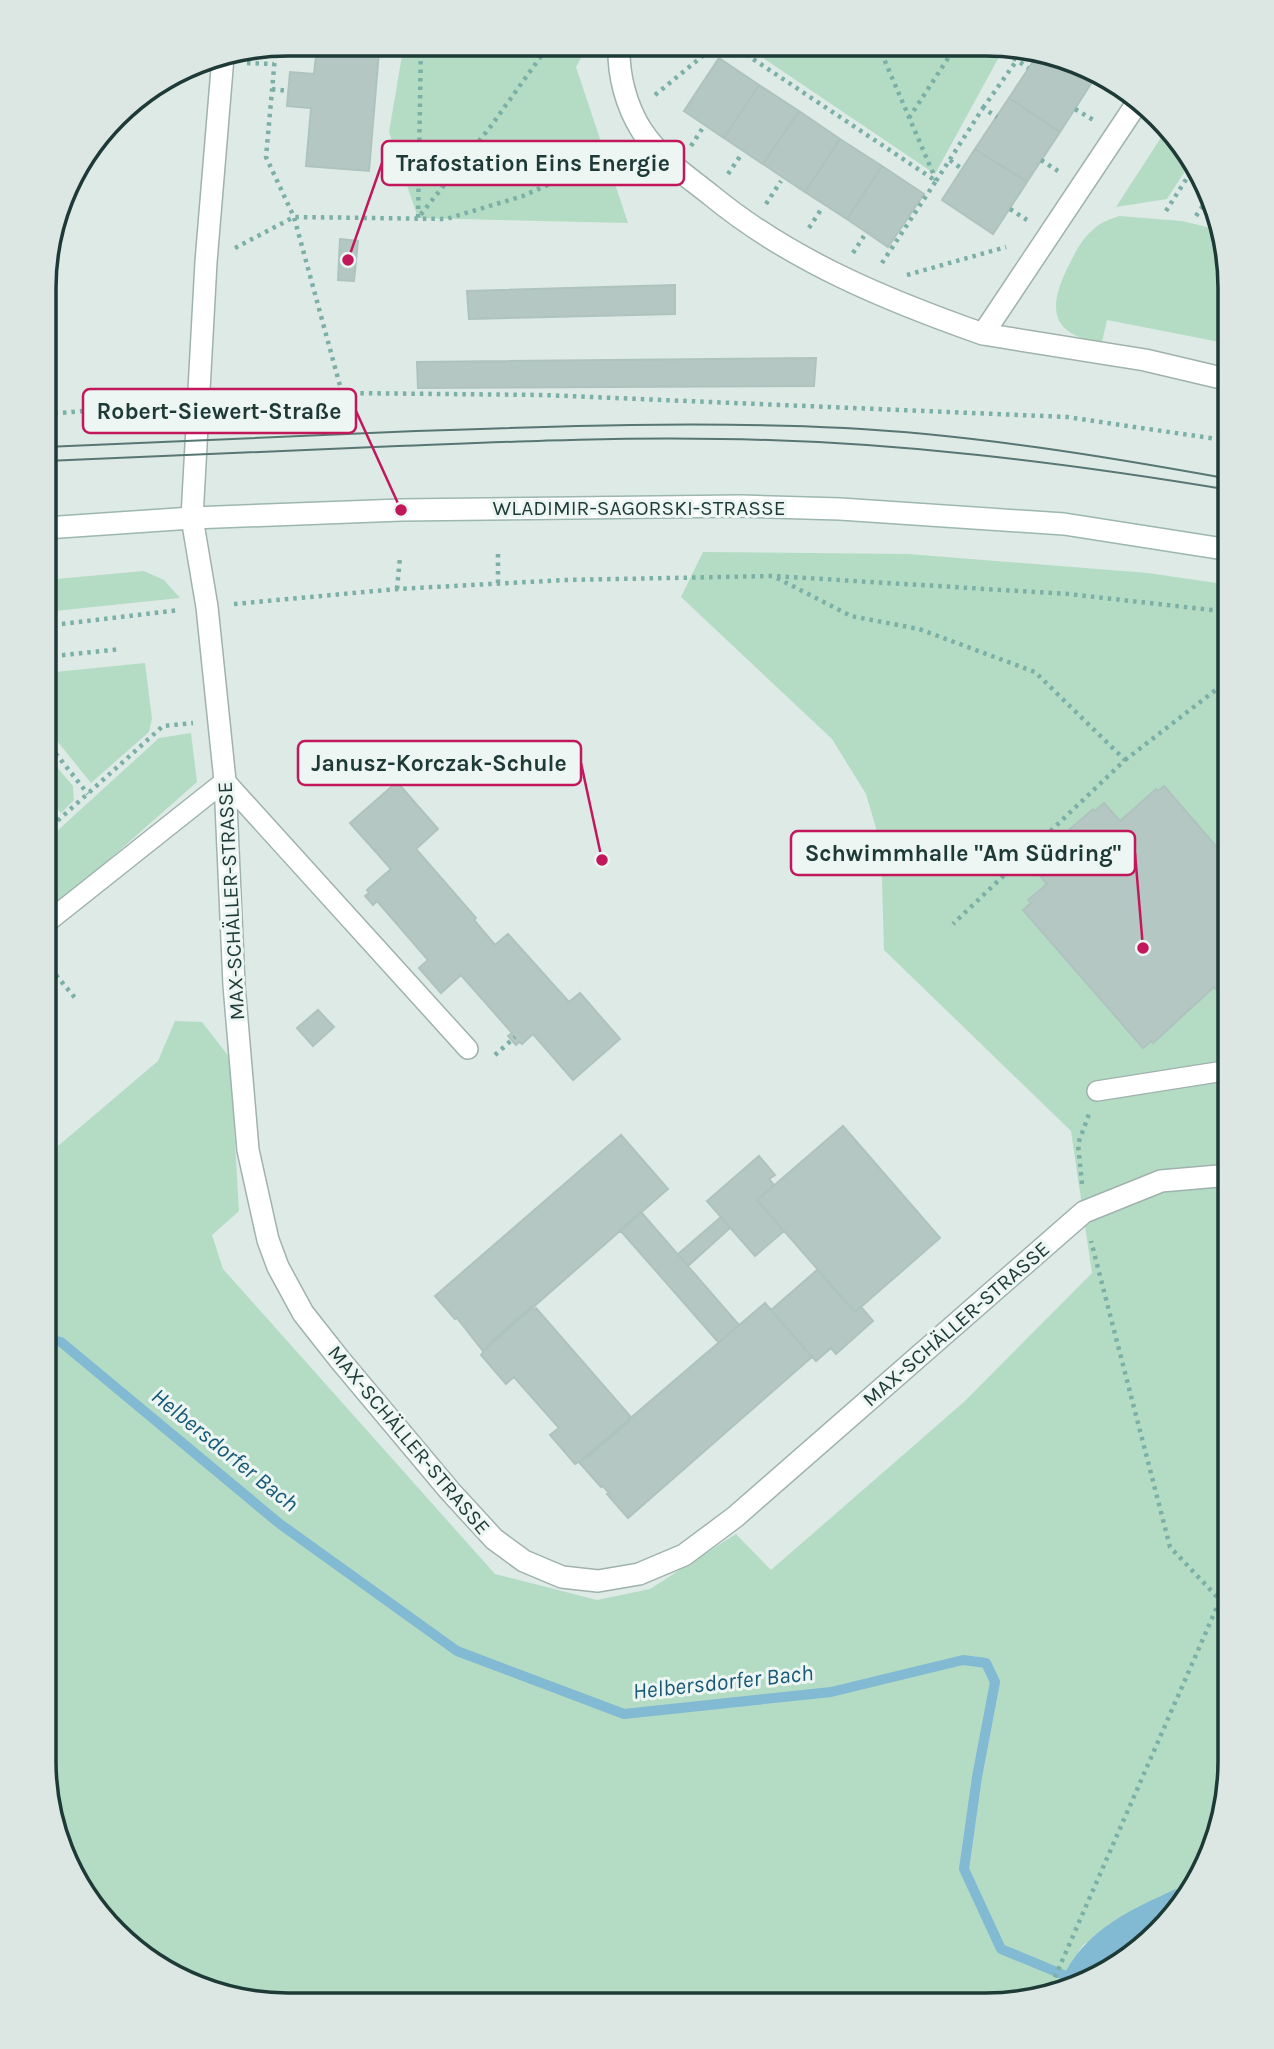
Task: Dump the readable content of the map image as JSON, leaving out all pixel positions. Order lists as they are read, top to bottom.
{
  "streets": {
    "street": ["WLADIMIR-SAGORSKI-STRASSE", "MAX-SCHÄLLER-STRASSE"]
  },
  "crossings": [
    ["WLADIMIR-SAGORSKI-STRASSE", "MAX-SCHÄLLER-STRASSE"]
  ],
  "water": ["Helbersdorfer Bach"],
  "places": [
    "Trafostation Eins Energie",
    "Robert-Siewert-Straße",
    "Janusz-Korczak-Schule",
    "Schwimmhalle \"Am Südring\""
  ]
}
